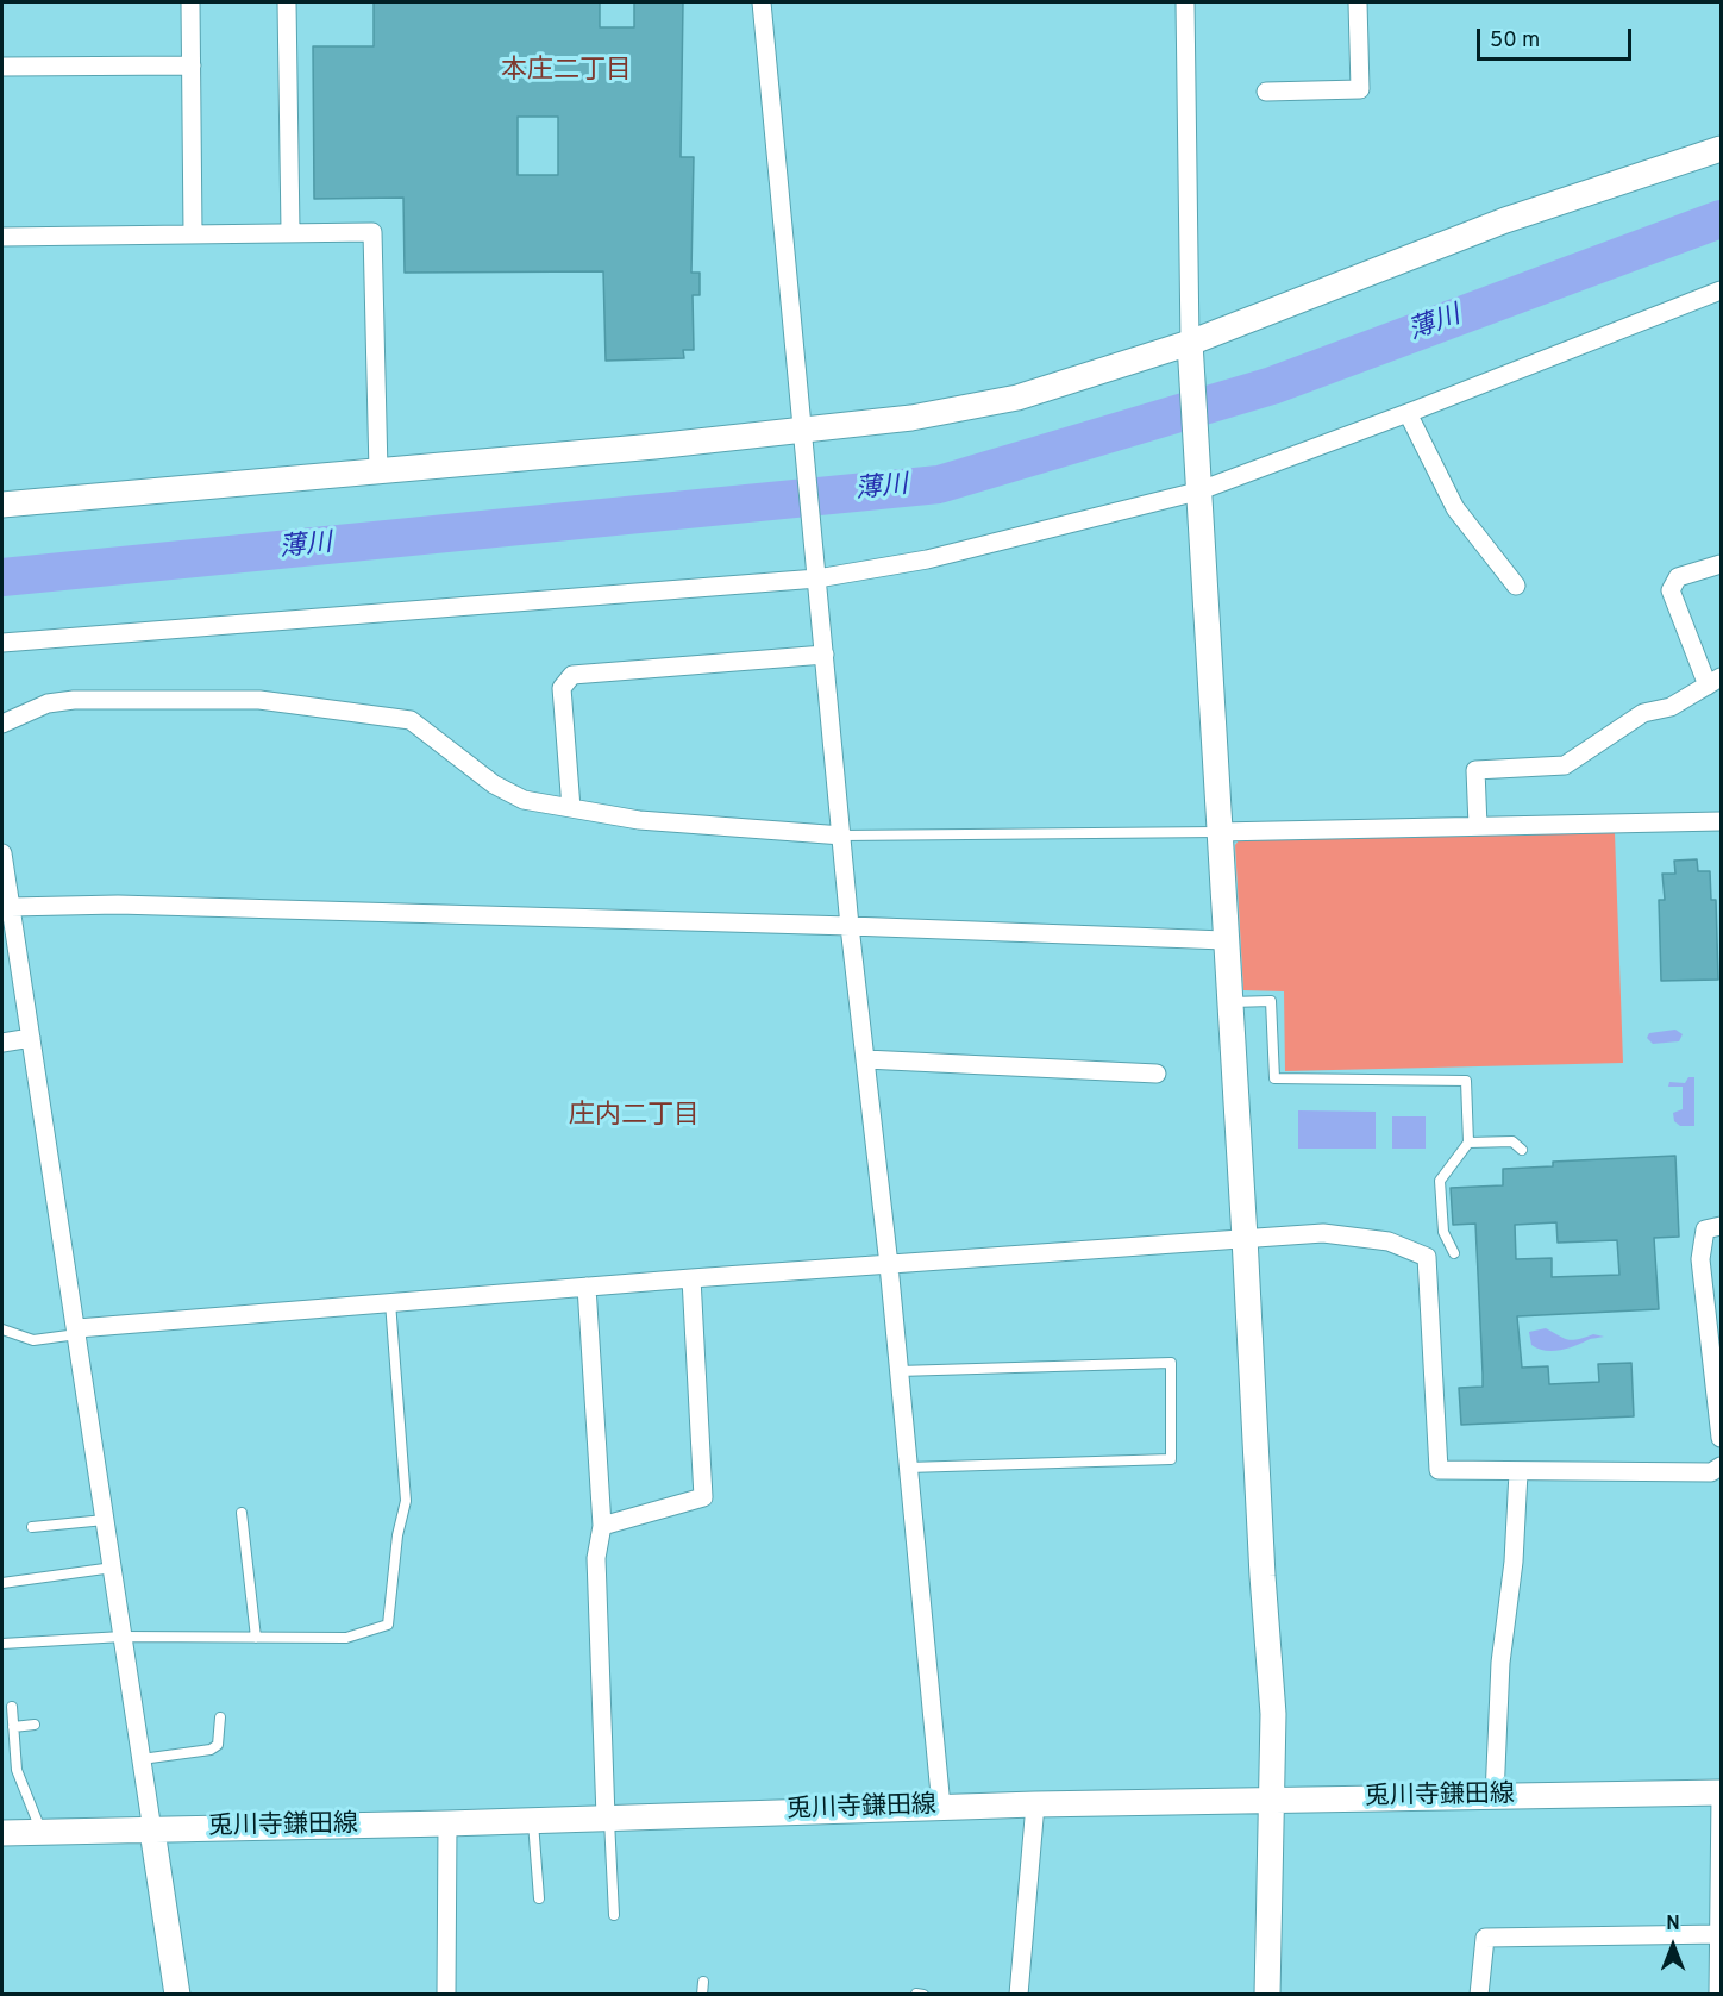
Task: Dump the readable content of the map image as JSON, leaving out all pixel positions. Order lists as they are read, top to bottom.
{
  "streets": {
    "street": ["兎川寺鎌田線"]
  },
  "districts": ["本庄二丁目", "庄内二丁目"],
  "water": ["薄川"],
  "scale_bar": "50 m",
  "north": "top"
}
